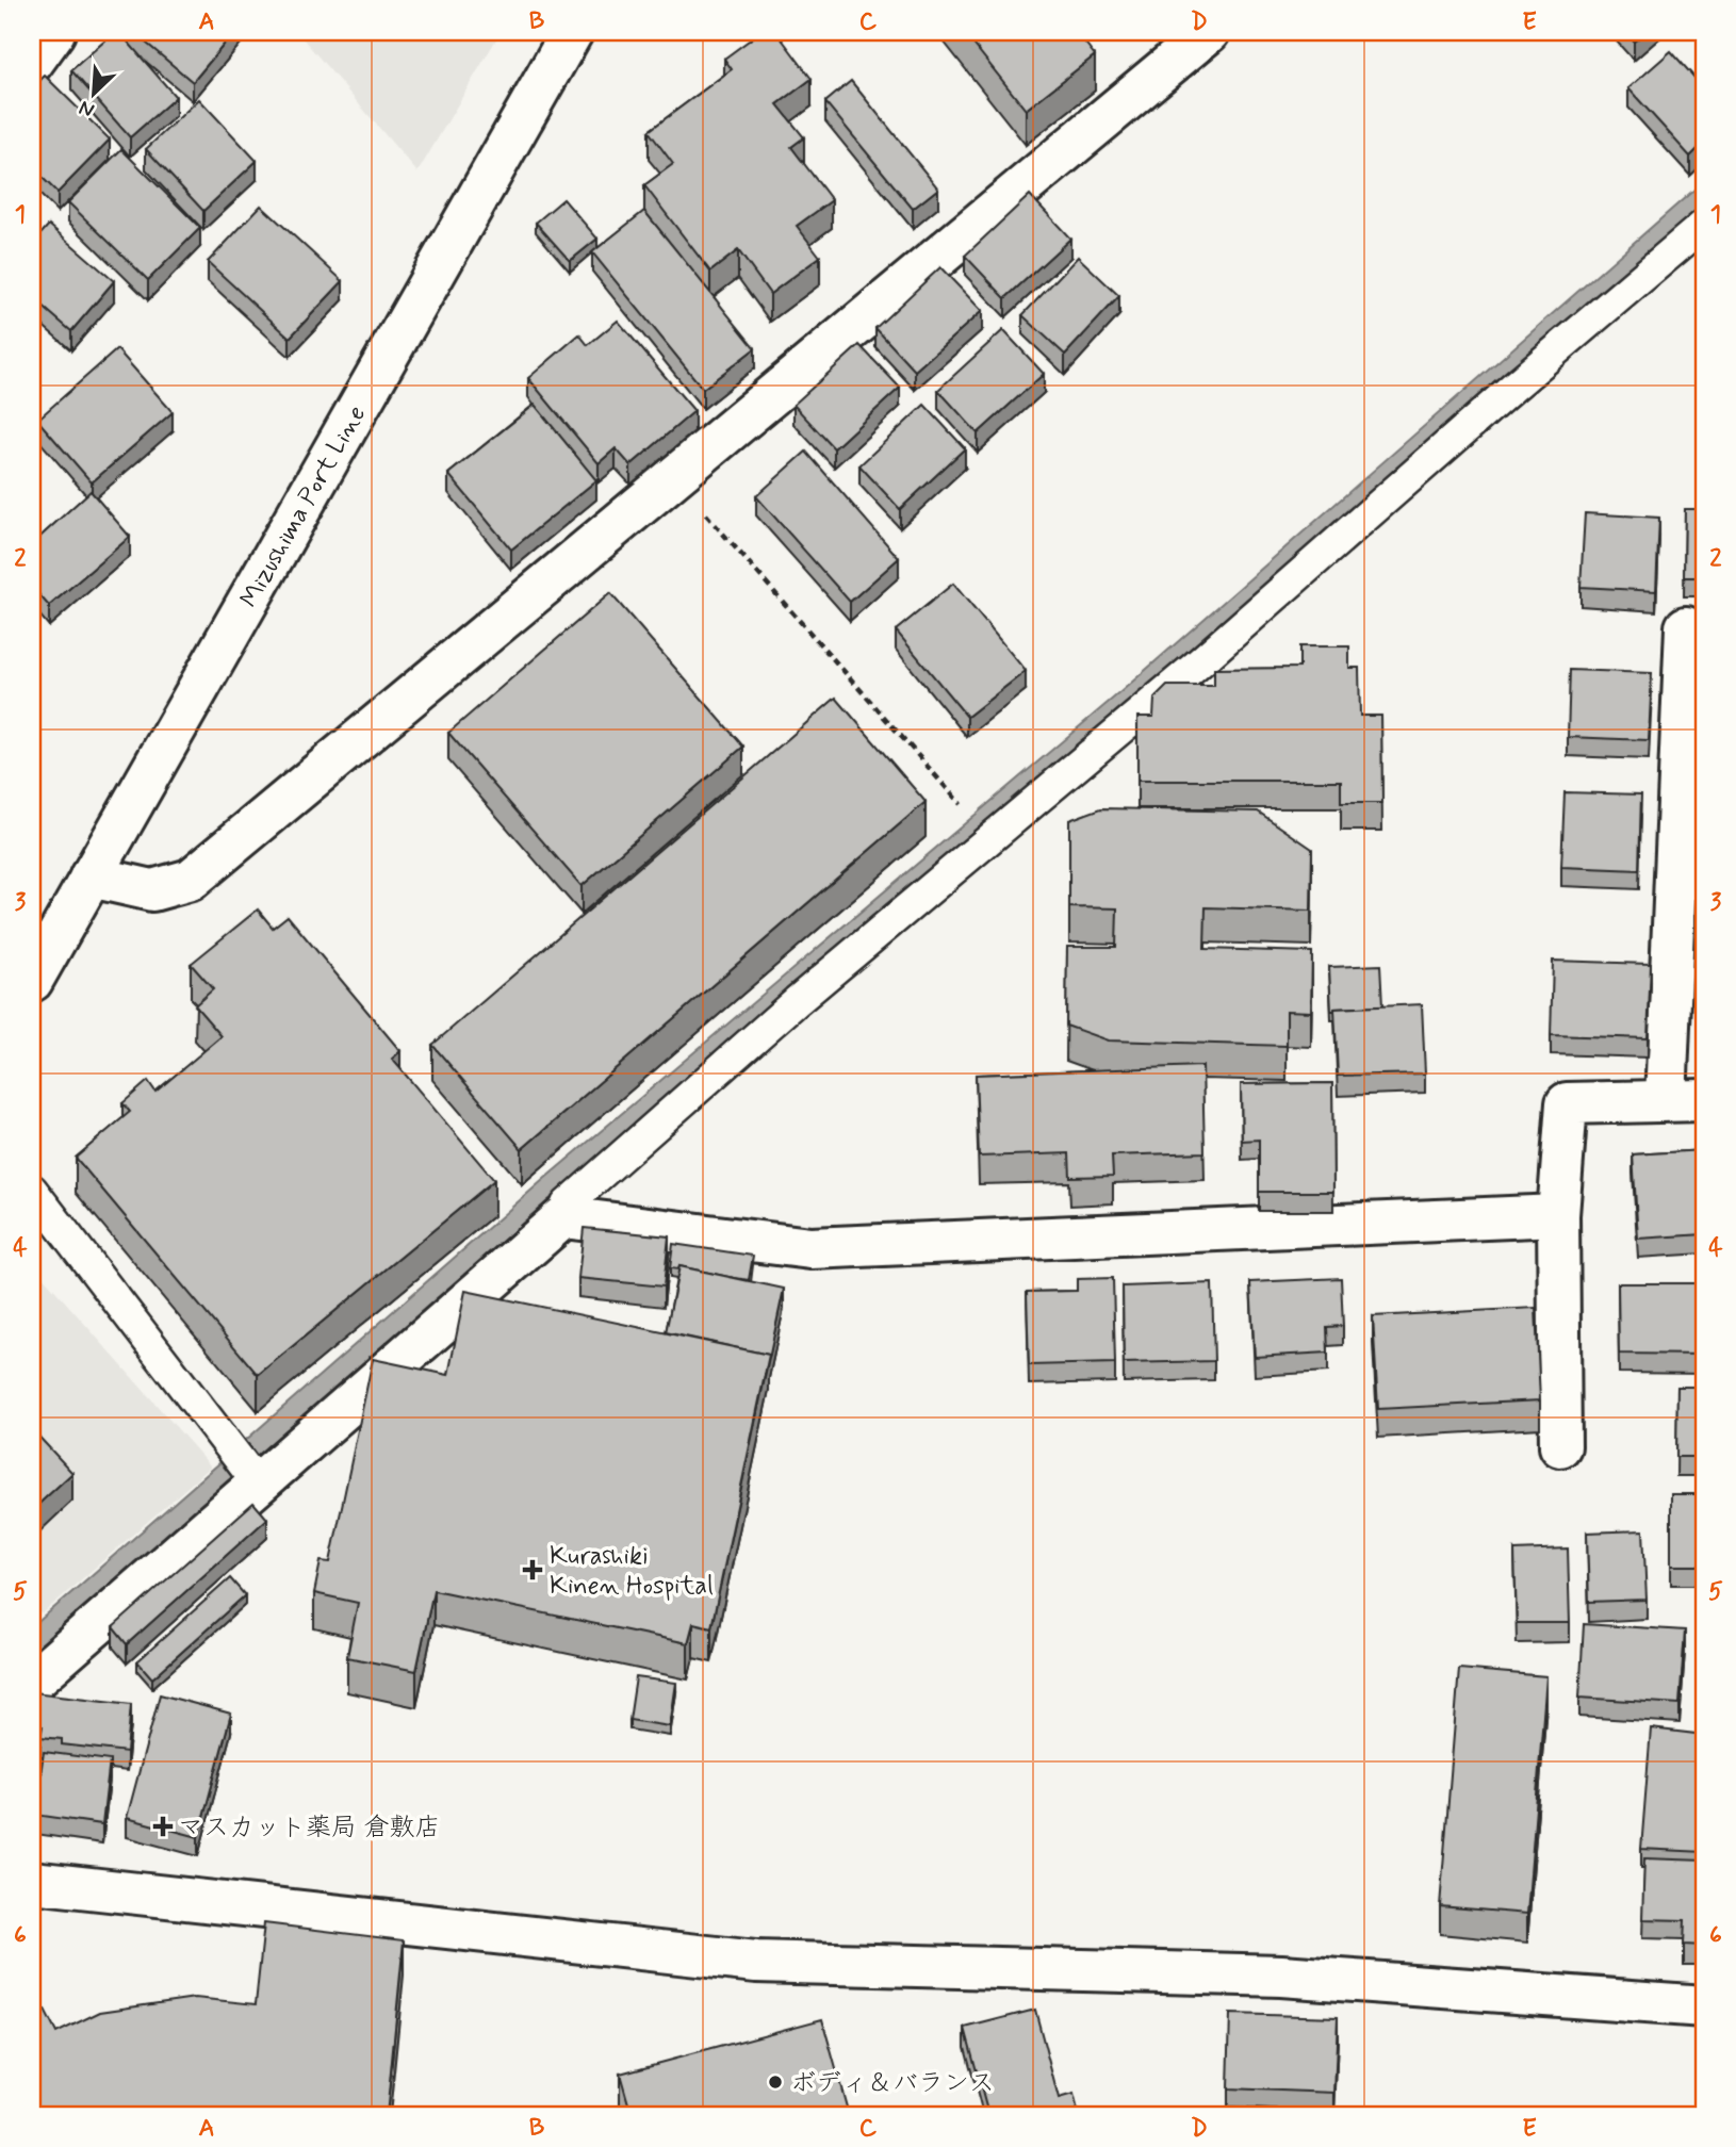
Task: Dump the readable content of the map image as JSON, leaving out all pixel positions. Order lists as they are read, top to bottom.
{
  "streets": {
    "street": ["Mizushima Port Line"]
  },
  "places": {
    "health": ["Kurashiki Kinen Hospital", "マスカット薬局 倉敷店"],
    "other": ["ボディ＆バランス"]
  },
  "north": "bottom left",
  "grid": {
    "columns": [
      "A",
      "B",
      "C",
      "D",
      "E"
    ],
    "rows": [
      "1",
      "2",
      "3",
      "4",
      "5",
      "6"
    ]
  }
}
